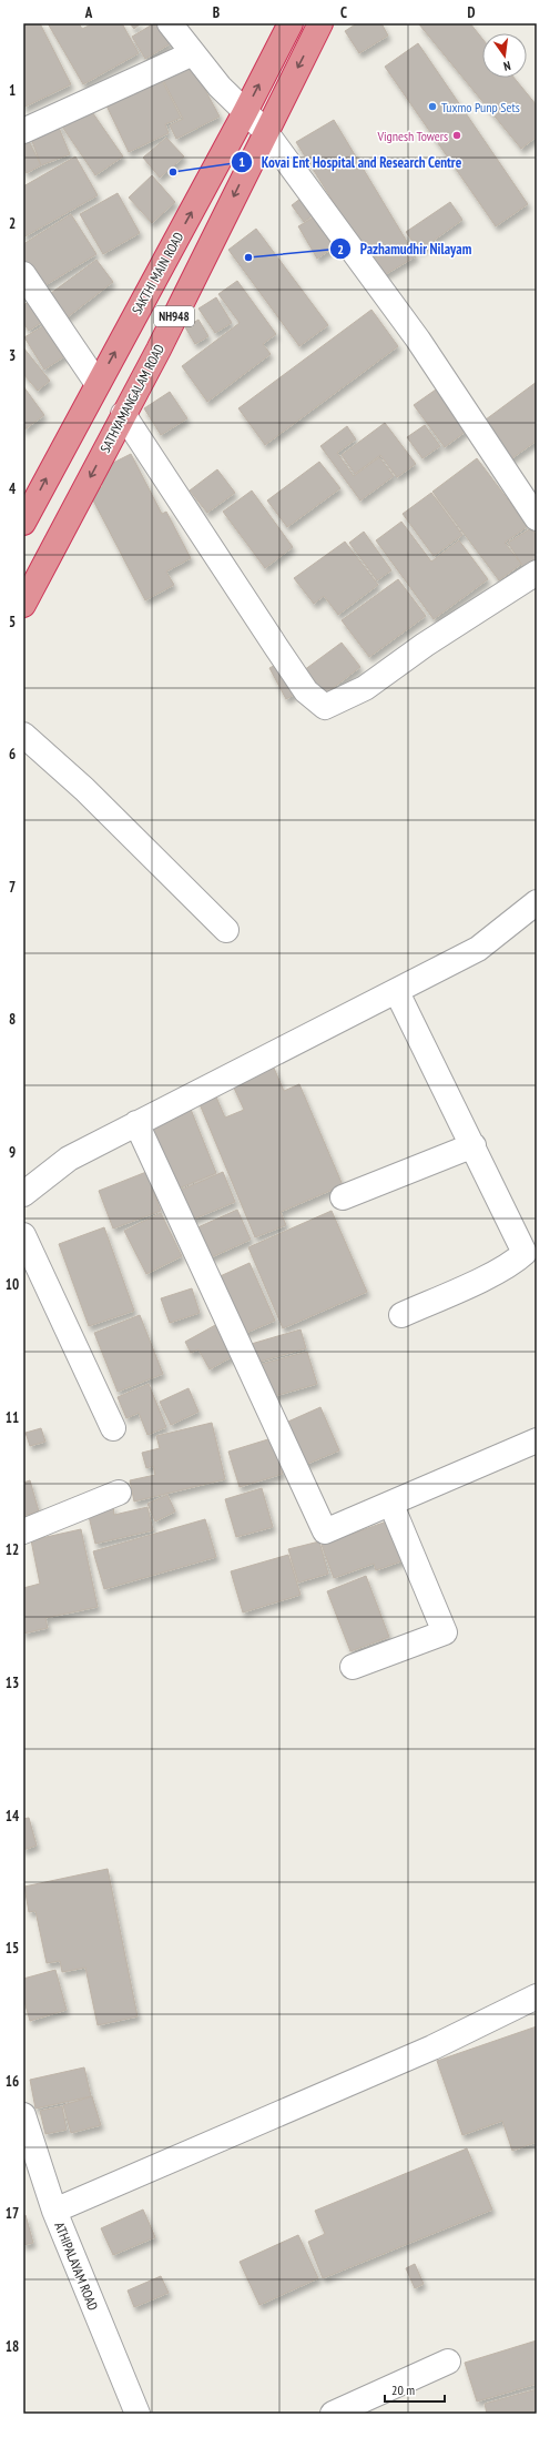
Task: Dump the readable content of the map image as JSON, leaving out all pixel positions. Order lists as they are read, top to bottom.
{
  "streets": {
    "highway": ["SAKTHI MAIN ROAD", "NH948", "SATHYAMANGALAM ROAD"],
    "street": ["ATHIPALAYAM ROAD"]
  },
  "one_way": ["SAKTHI MAIN ROAD", "SATHYAMANGALAM ROAD"],
  "places": [
    "Tuxmo Punp Sets",
    "Vignesh Towers",
    "Kovai Ent Hospital and Research Centre",
    "Pazhamudhir Nilayam"
  ],
  "scale_bar": "20 m",
  "north": "bottom",
  "grid": {
    "columns": [
      "A",
      "B",
      "C",
      "D"
    ],
    "rows": [
      "1",
      "2",
      "3",
      "4",
      "5",
      "6",
      "7",
      "8",
      "9",
      "10",
      "11",
      "12",
      "13",
      "14",
      "15",
      "16",
      "17",
      "18"
    ]
  }
}
